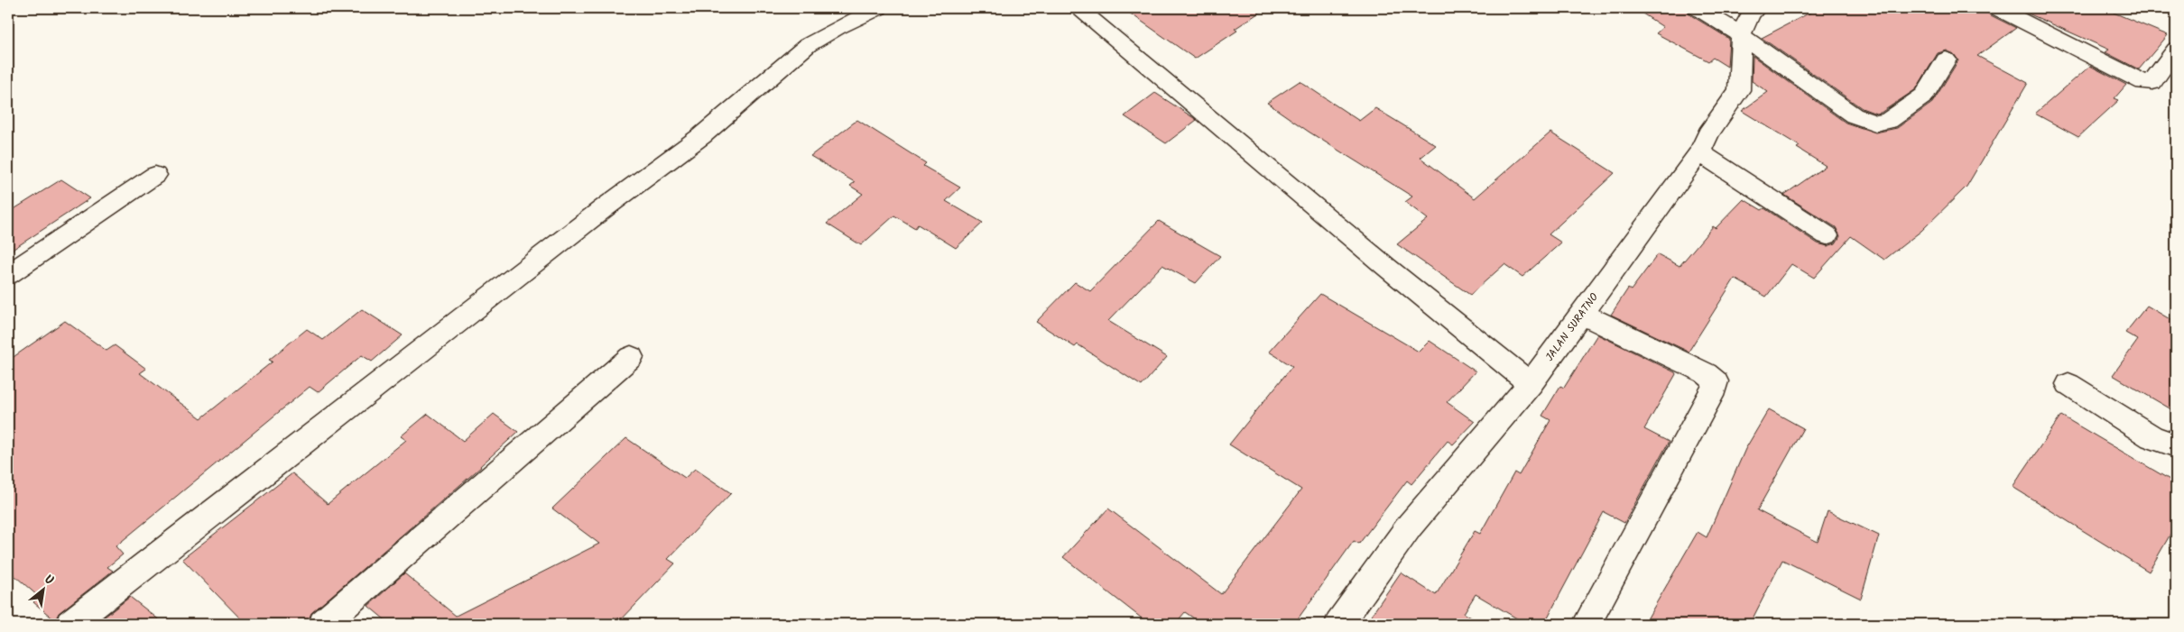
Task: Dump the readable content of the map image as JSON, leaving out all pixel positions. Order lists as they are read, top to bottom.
{
  "streets": {
    "street": ["JALAN SURATNO"]
  },
  "north": "top right"
}
